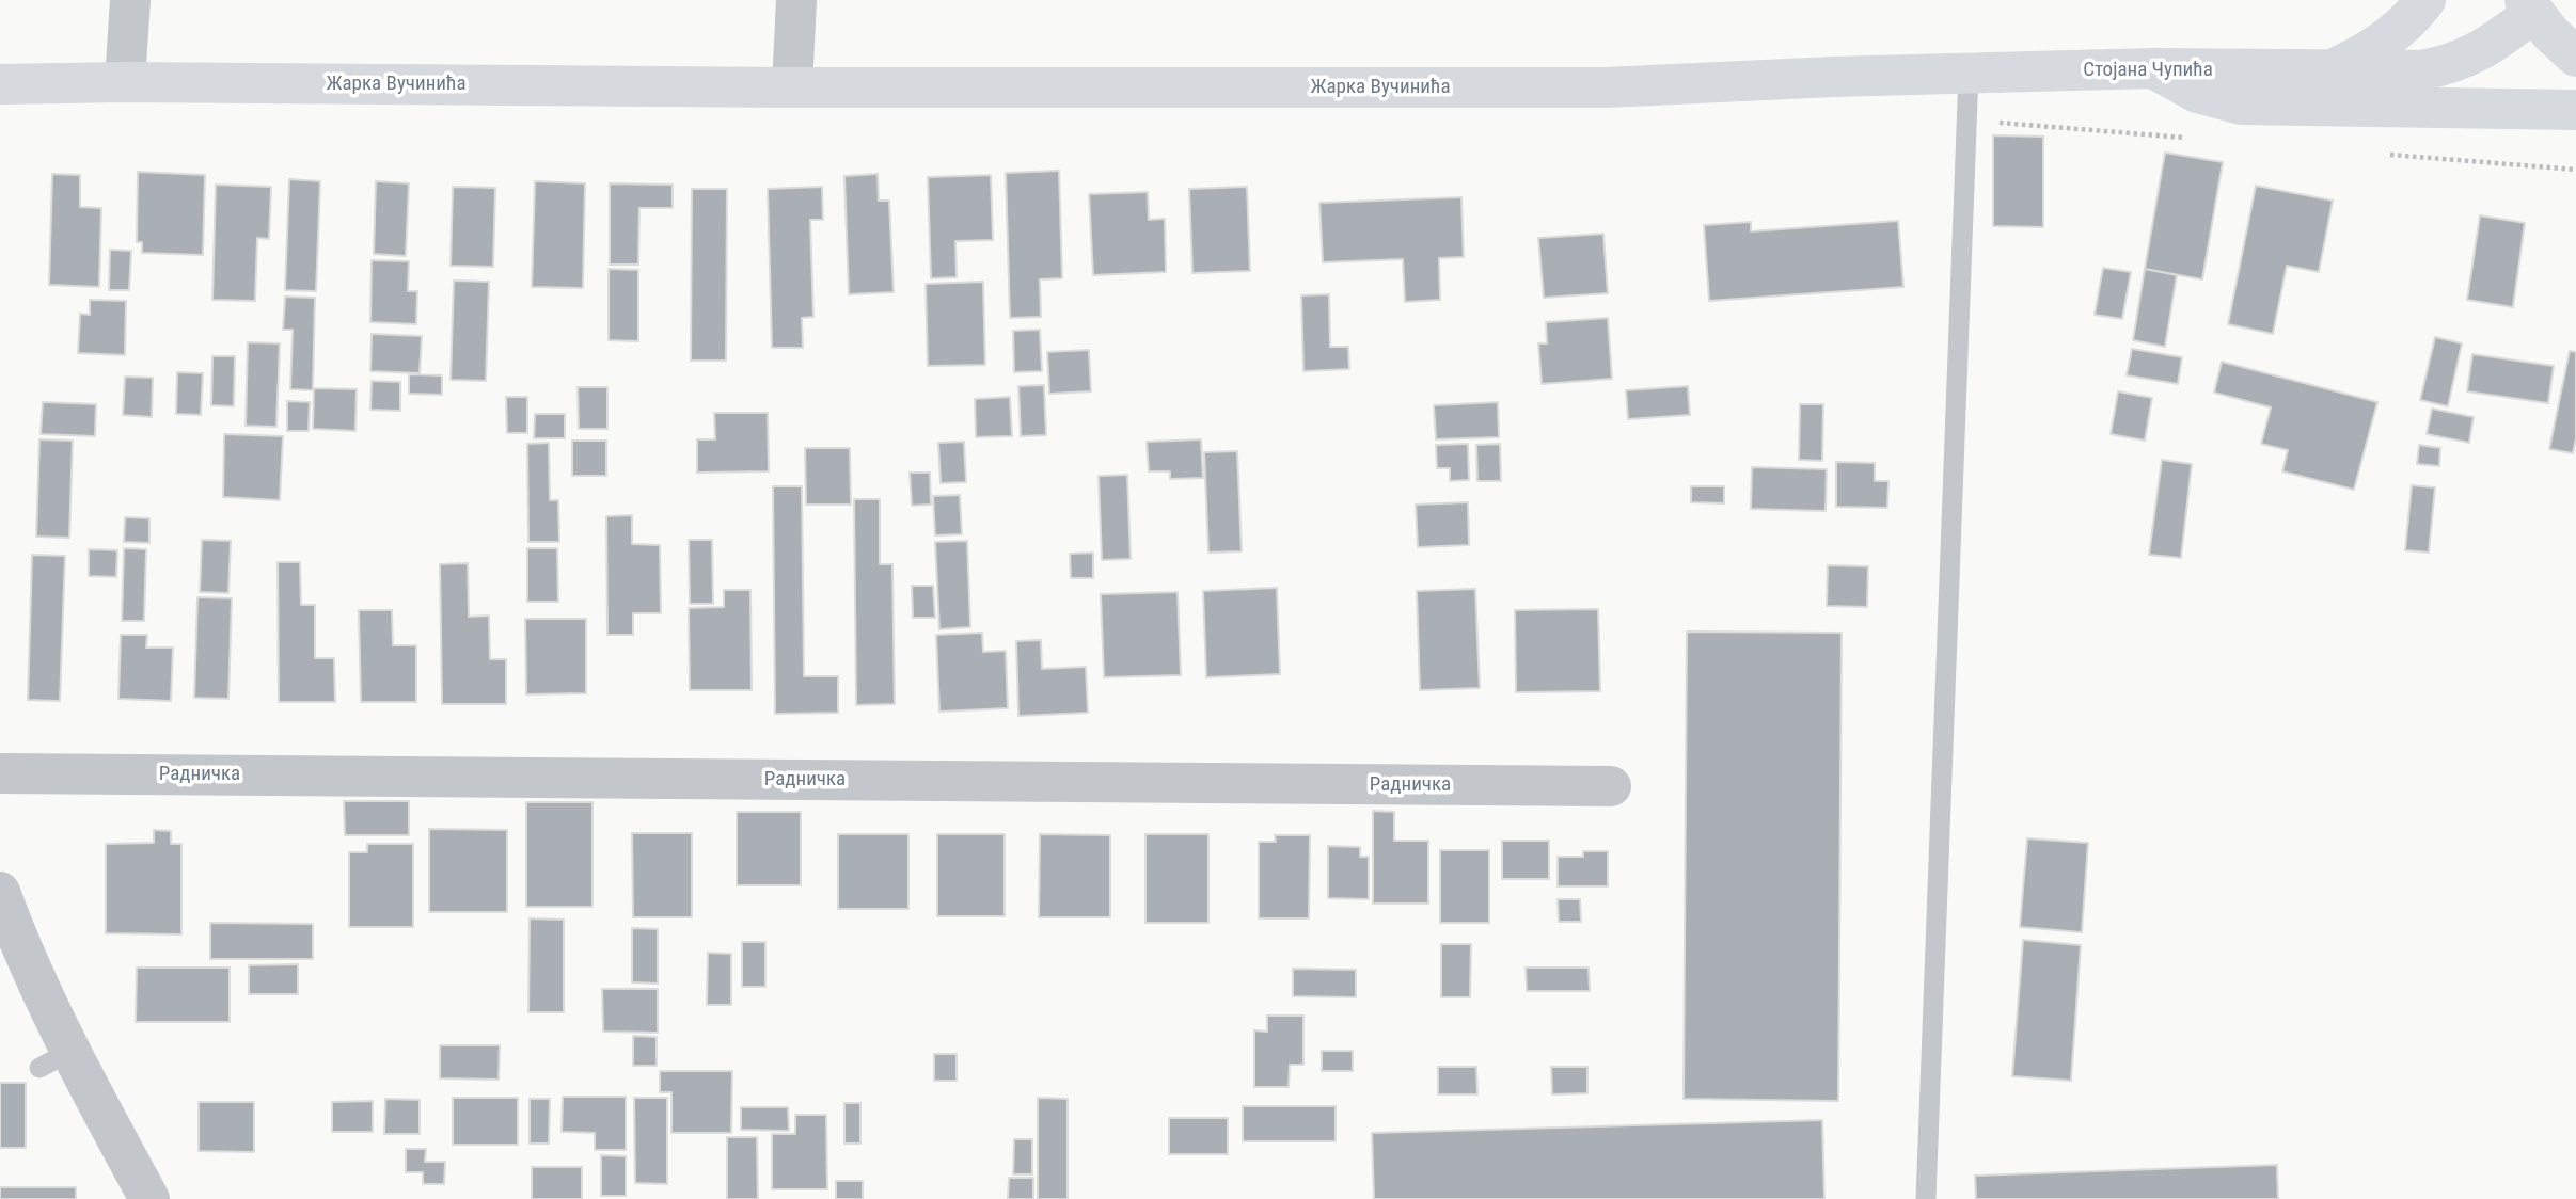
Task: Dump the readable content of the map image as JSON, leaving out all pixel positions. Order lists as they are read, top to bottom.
{
  "streets": {
    "street": ["Стојана Чупића", "Жарка Вучинића", "Радничка"]
  },
  "crossings": [
    ["Стојана Чупића", "Жарка Вучинића"]
  ]
}
